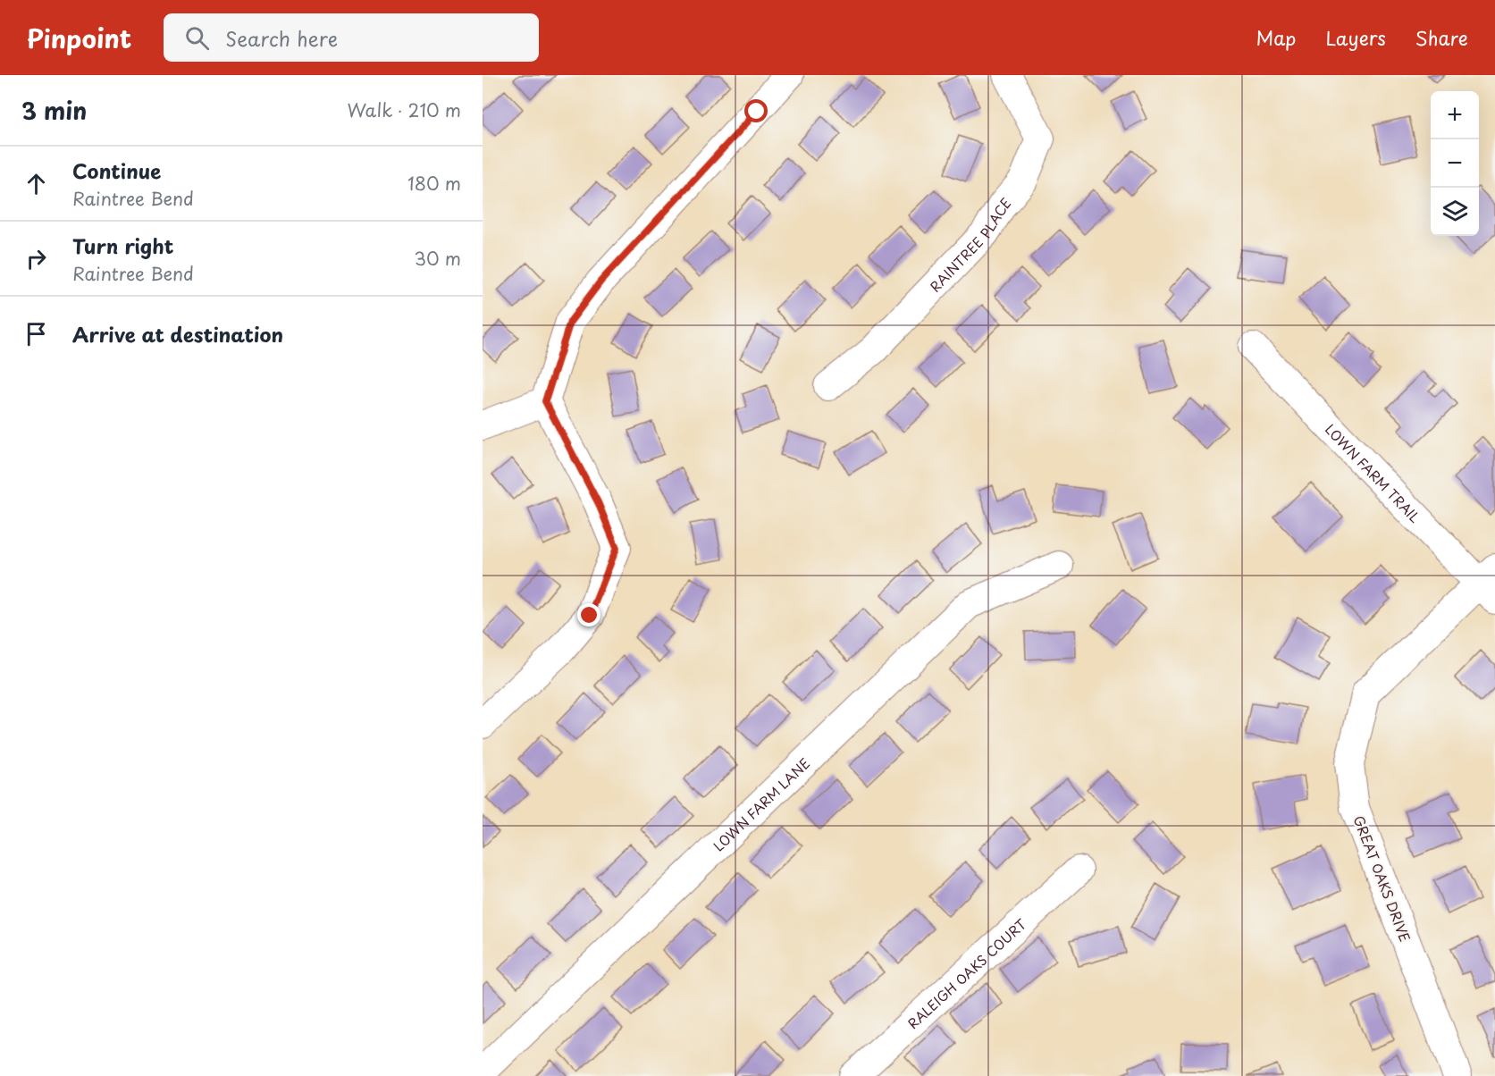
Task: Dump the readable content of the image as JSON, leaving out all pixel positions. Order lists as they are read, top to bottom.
{
  "streets": {
    "street": [
      "RAINTREE PLACE",
      "LOWN FARM TRAIL",
      "LOWN FARM LANE",
      "GREAT OAKS DRIVE",
      "RALEIGH OAKS COURT"
    ]
  },
  "crossings": [
    ["LOWN FARM TRAIL", "GREAT OAKS DRIVE"]
  ],
  "page": {
    "header": "Pinpoint",
    "search": "Search here",
    "nav": ["Map", "Layers", "Share"],
    "heading": ["3 min", "Walk · 210 m"],
    "map_buttons": ["+", "−"],
    "list": [
      ["Continue", "Raintree Bend", "180 m"],
      ["Turn right", "Raintree Bend", "30 m"],
      "Arrive at destination"
    ]
  }
}
